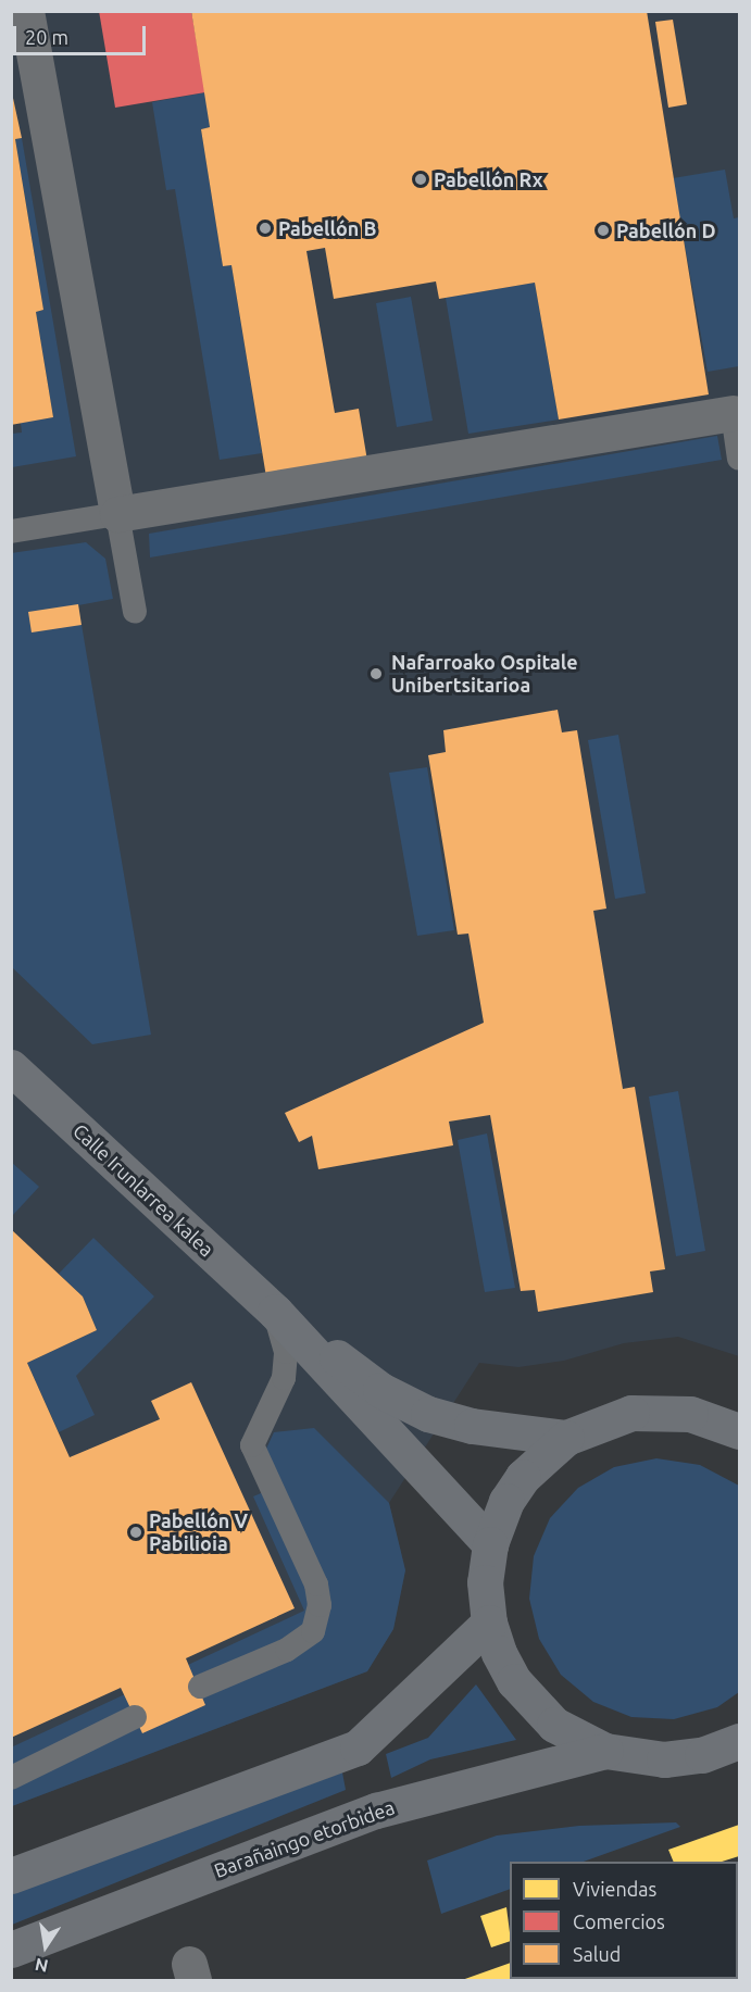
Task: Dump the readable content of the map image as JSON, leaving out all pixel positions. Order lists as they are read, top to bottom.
{
  "streets": {
    "main road": ["Calle Irunlarrea kalea", "Barañaingo etorbidea"]
  },
  "places": [
    "Pabellón Rx",
    "Pabellón B",
    "Pabellón D",
    "Nafarroako Ospitale Unibertsitarioa",
    "Pabellón V Pabilioia"
  ],
  "legend": ["Viviendas", "Comercios", "Salud"],
  "scale_bar": "20 m",
  "north": "bottom"
}
